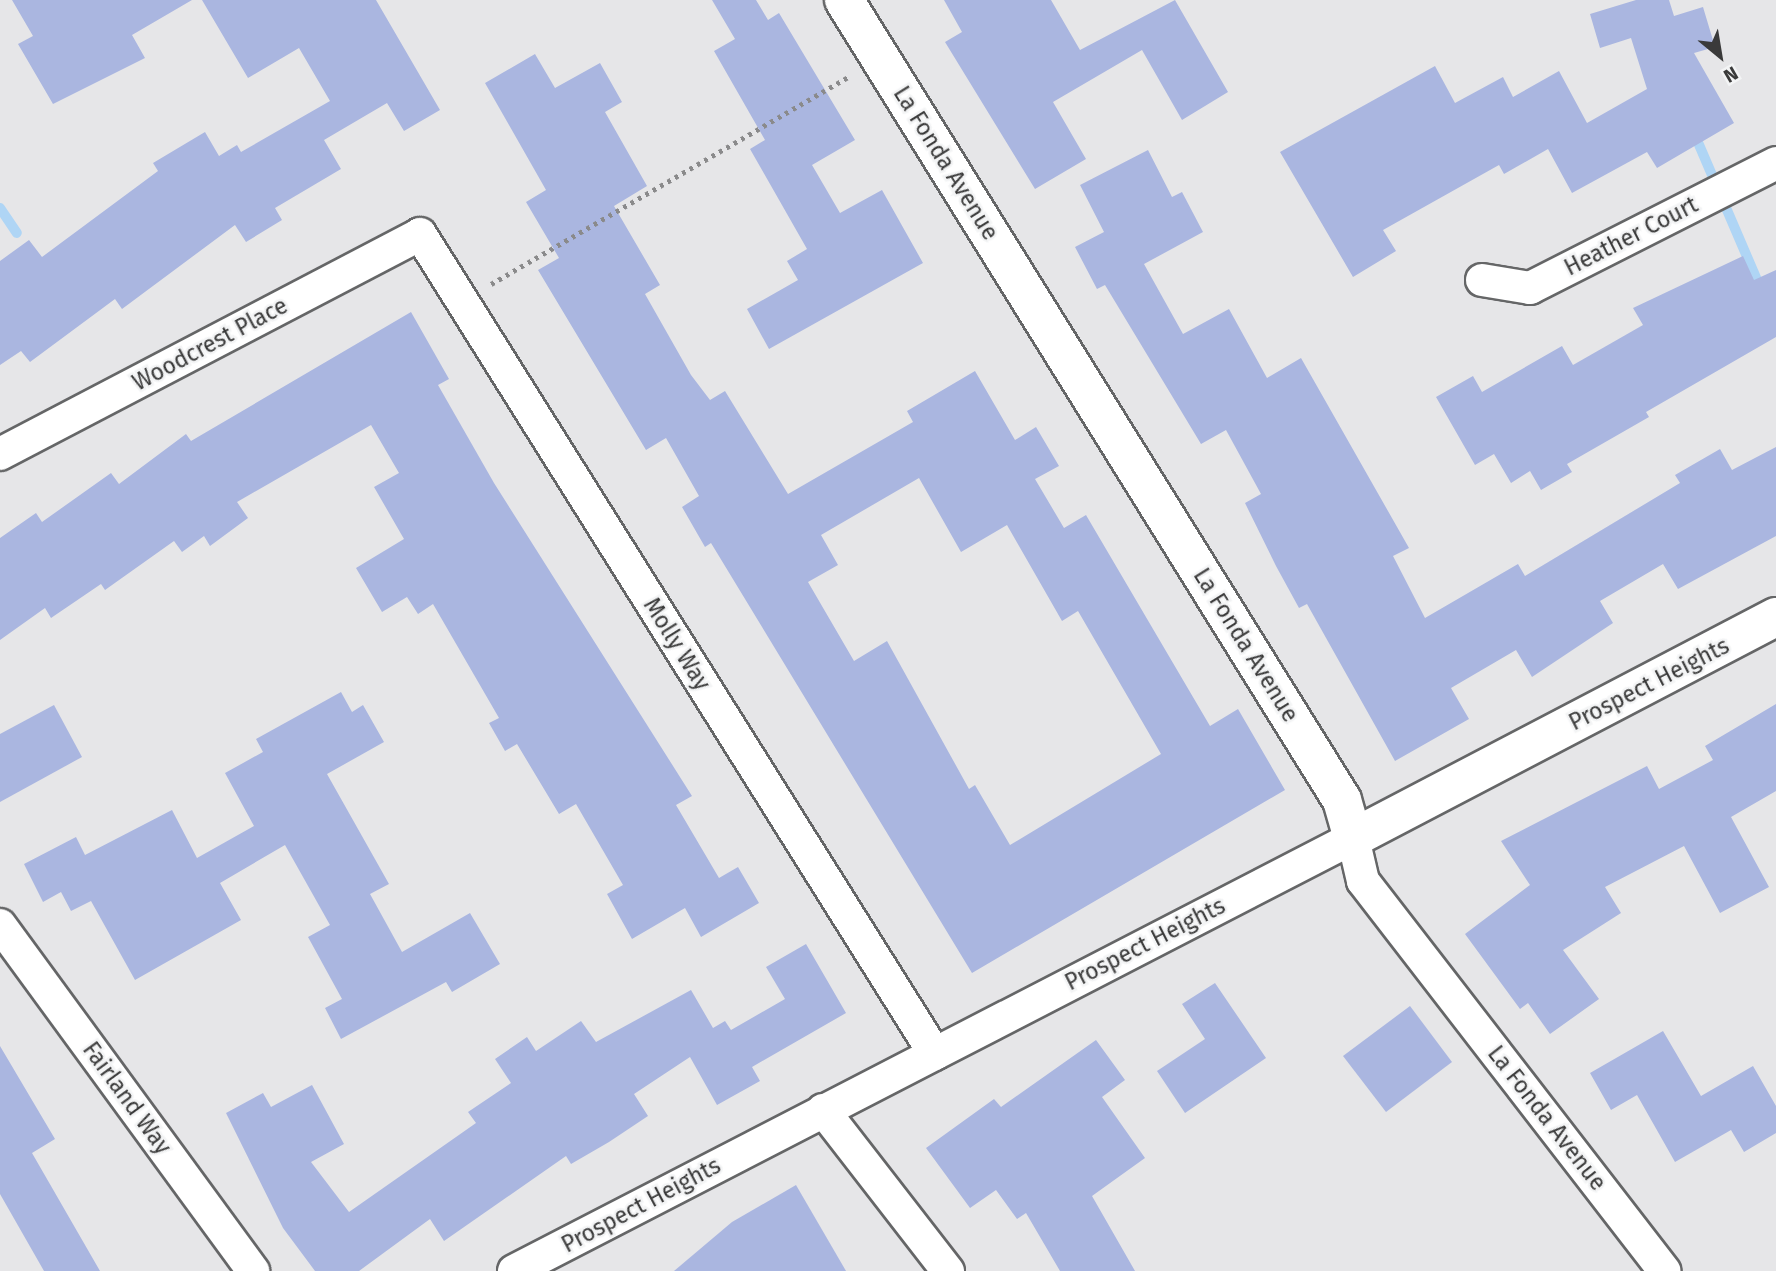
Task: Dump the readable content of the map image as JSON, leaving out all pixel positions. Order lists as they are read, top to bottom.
{
  "streets": {
    "street": [
      "La Fonda Avenue",
      "Heather Court",
      "Woodcrest Place",
      "Molly Way",
      "Prospect Heights",
      "Fairland Way"
    ]
  },
  "crossings": [
    ["La Fonda Avenue", "Prospect Heights"],
    ["Woodcrest Place", "Molly Way"],
    ["Molly Way", "Prospect Heights"]
  ],
  "north": "bottom right"
}
